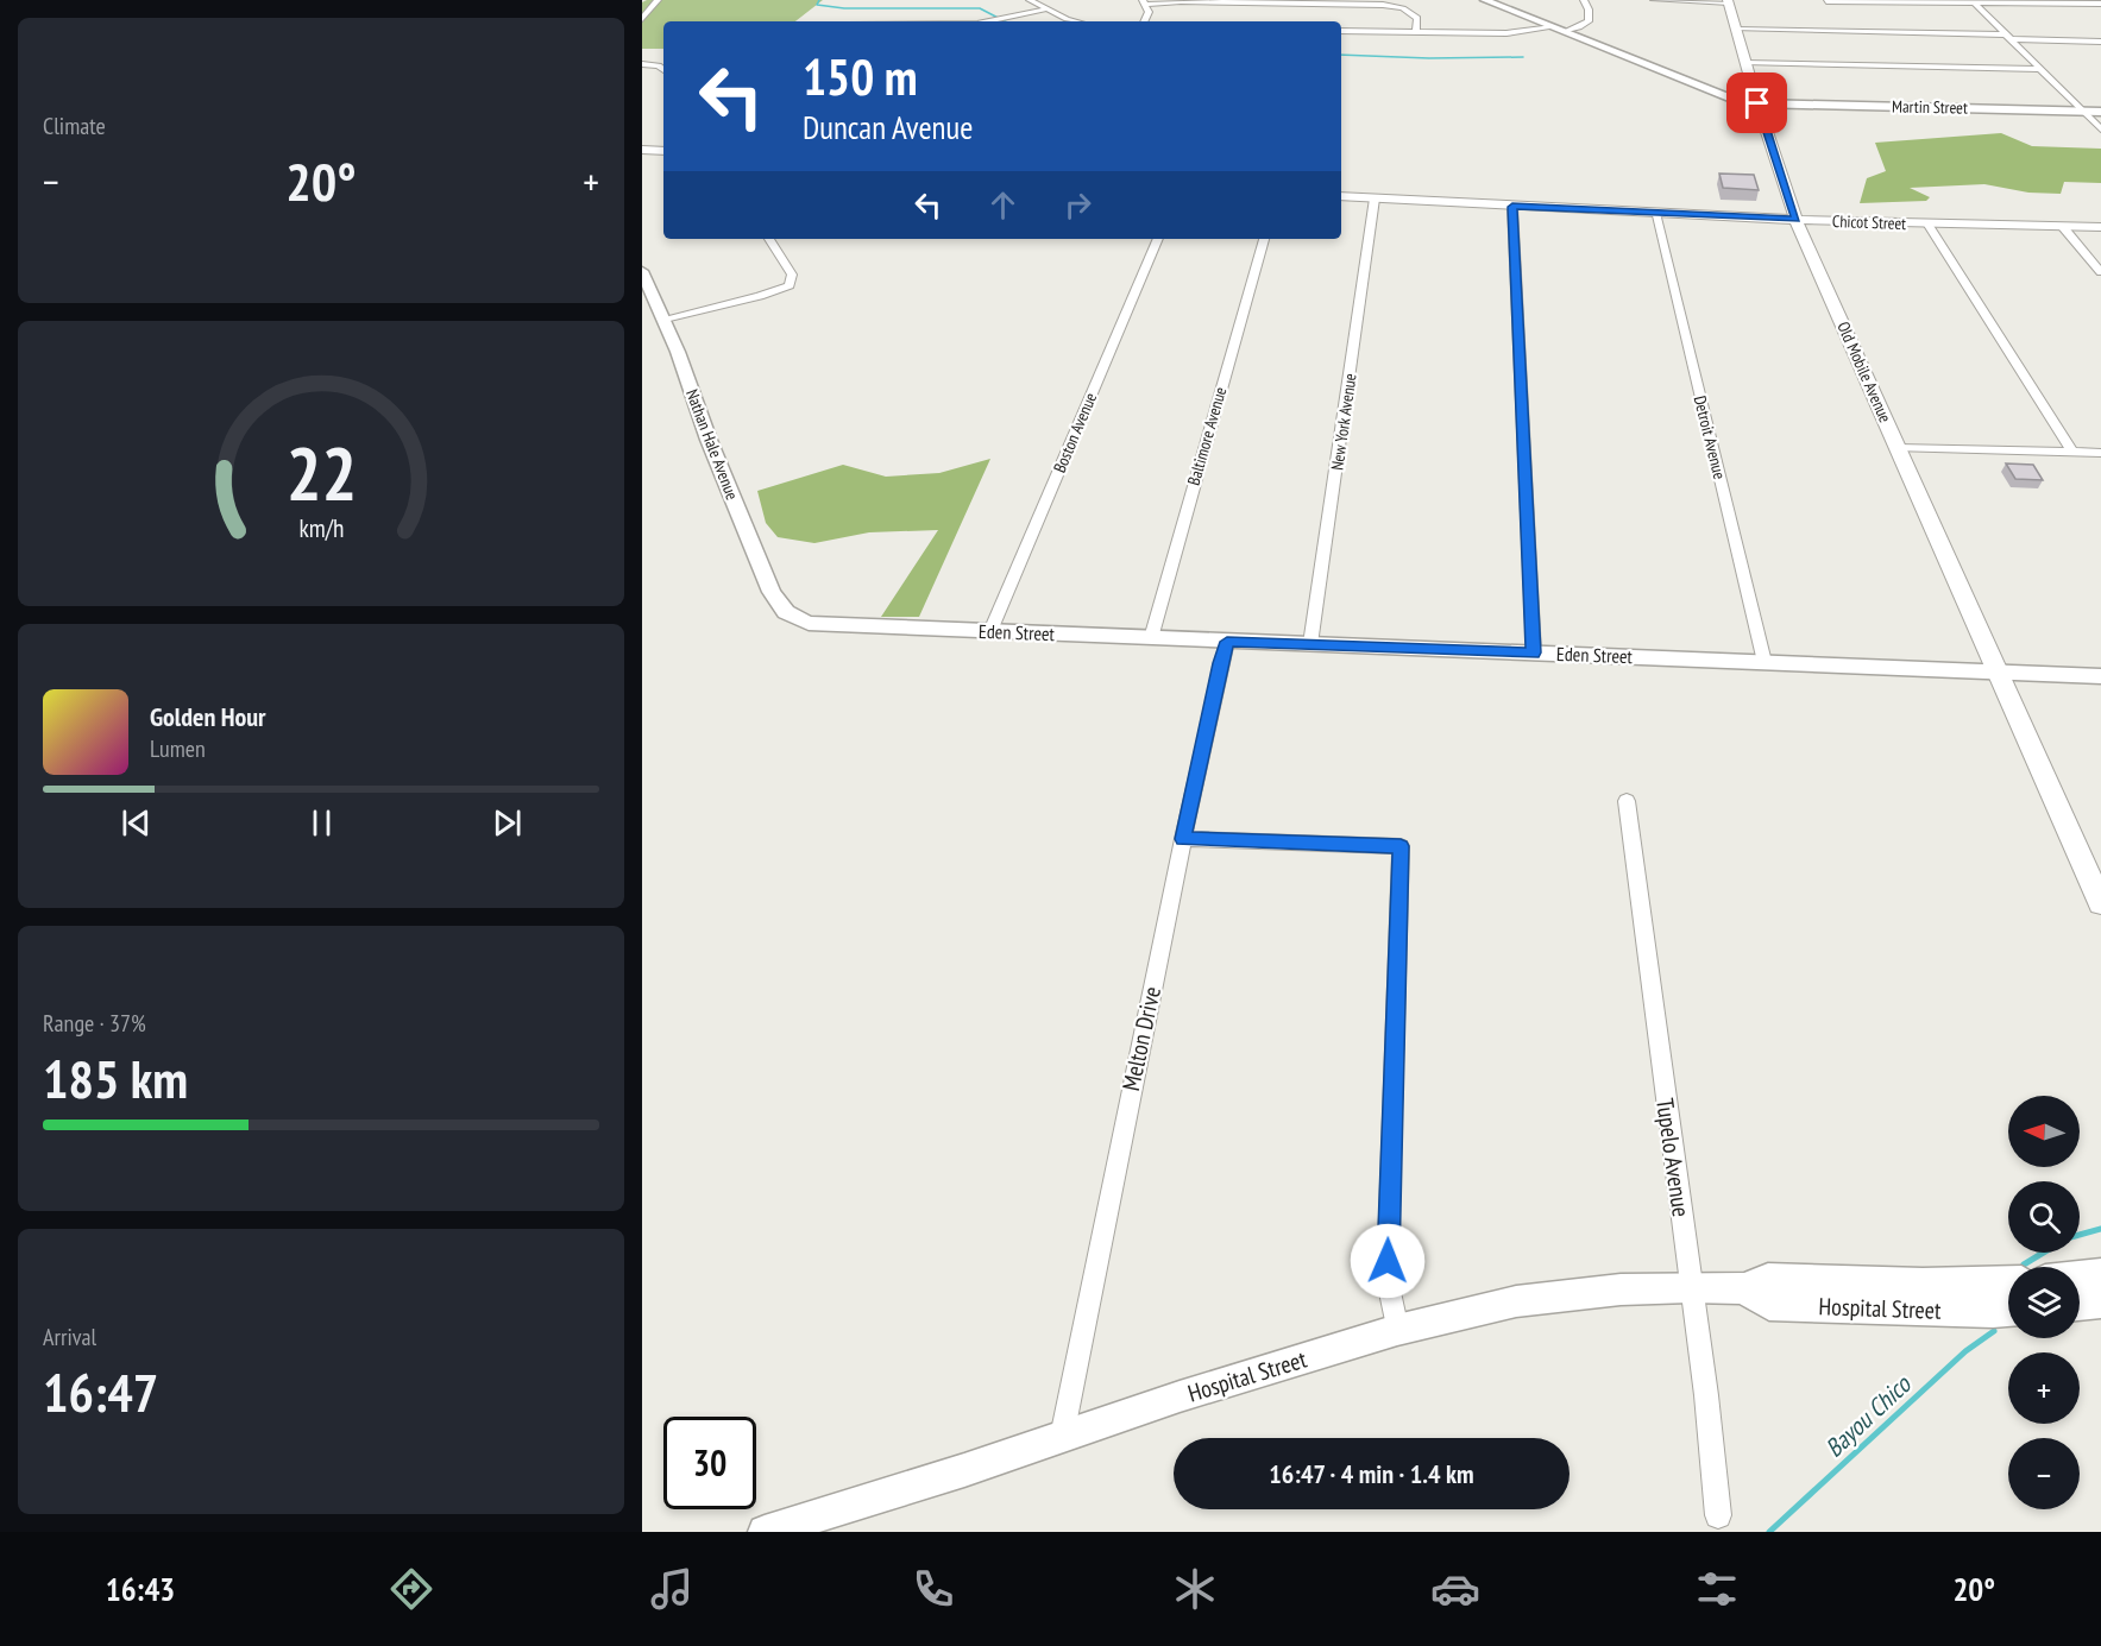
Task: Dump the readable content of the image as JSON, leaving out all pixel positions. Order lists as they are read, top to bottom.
{
  "streets": {
    "main road": ["Chicot Street", "Old Mobile Avenue"],
    "street": [
      "Martin Street",
      "New York Avenue",
      "Boston Avenue",
      "Baltimore Avenue",
      "Detroit Avenue",
      "Nathan Hale Avenue",
      "Eden Street",
      "Melton Drive",
      "Tupelo Avenue",
      "Hospital Street"
    ]
  },
  "crossings": [
    ["Martin Street", "Old Mobile Avenue"],
    ["Chicot Street", "Old Mobile Avenue"],
    ["Chicot Street", "New York Avenue"],
    ["Chicot Street", "Detroit Avenue"],
    ["Old Mobile Avenue", "Eden Street"],
    ["New York Avenue", "Eden Street"],
    ["Boston Avenue", "Eden Street"],
    ["Baltimore Avenue", "Eden Street"],
    ["Detroit Avenue", "Eden Street"],
    ["Nathan Hale Avenue", "Eden Street"],
    ["Eden Street", "Melton Drive"],
    ["Melton Drive", "Hospital Street"],
    ["Tupelo Avenue", "Hospital Street"]
  ],
  "water": ["Bayou Chico"],
  "north": "left",
  "page": {
    "tile": [
      "Climate",
      ["Range · 37%", "185 km"],
      ["Arrival", "16:47"]
    ],
    "turn": ["150 m", "Duncan Avenue"],
    "heat": ["−", "20°", "+"],
    "song": ["Golden Hour", "Lumen"],
    "map_buttons": ["+", "−"],
    "limit": "30",
    "trip": "16:47 · 4 min · 1.4 km",
    "tabs": ["16:43", "20°"],
    "gauge": ["22", "km/h"]
  }
}
